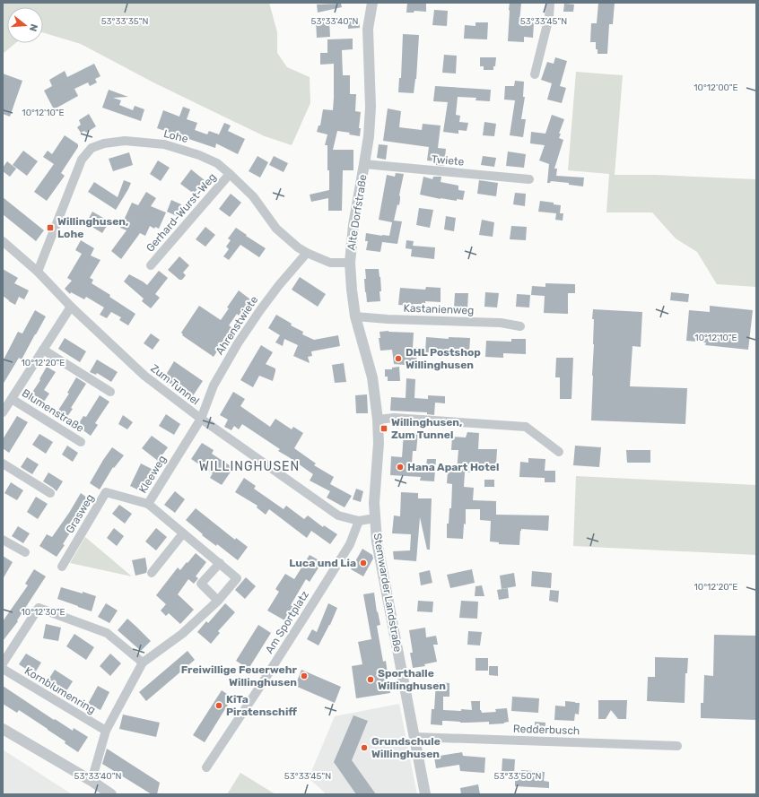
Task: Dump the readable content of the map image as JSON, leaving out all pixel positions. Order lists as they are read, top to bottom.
{
  "streets": {
    "street": [
      "Lohe",
      "Twiete",
      "Gerhard-Wurst-Weg",
      "Alte Dorfstraße",
      "Kastanienweg",
      "Ahrenstwiete",
      "Zum Tunnel",
      "Blumenstraße",
      "Kleeweg",
      "Grasweg",
      "Stemwarder Landstraße",
      "Am Sportplatz",
      "Kornblumenring",
      "Redderbusch"
    ]
  },
  "crossings": [
    ["Lohe", "Gerhard-Wurst-Weg"],
    ["Lohe", "Alte Dorfstraße"],
    ["Lohe", "Ahrenstwiete"],
    ["Lohe", "Zum Tunnel"],
    ["Twiete", "Alte Dorfstraße"],
    ["Alte Dorfstraße", "Kastanienweg"],
    ["Alte Dorfstraße", "Zum Tunnel"],
    ["Alte Dorfstraße", "Stemwarder Landstraße"],
    ["Ahrenstwiete", "Zum Tunnel"],
    ["Ahrenstwiete", "Kleeweg"],
    ["Zum Tunnel", "Blumenstraße"],
    ["Zum Tunnel", "Kleeweg"],
    ["Zum Tunnel", "Stemwarder Landstraße"],
    ["Zum Tunnel", "Am Sportplatz"],
    ["Kleeweg", "Grasweg"],
    ["Stemwarder Landstraße", "Redderbusch"]
  ],
  "districts": ["WILLINGHUSEN"],
  "places": {
    "transit": ["Willinghusen, Lohe", "Willinghusen, Zum Tunnel"],
    "other": [
      "DHL Postshop Willinghusen",
      "Hana Apart Hotel",
      "Luca und Lia",
      "Freiwillige Feuerwehr Willinghusen",
      "Sporthalle Willinghusen",
      "KiTa Piratenschiff",
      "Grundschule Willinghusen"
    ]
  },
  "north": "right",
  "coordinates": [
    "53°33'35\"N",
    "53°33'40\"N",
    "53°33'45\"N",
    "10°12'00\"E",
    "10°12'10\"E",
    "10°12'20\"E",
    "10°12'30\"E",
    "53°33'50\"N"
  ]
}
